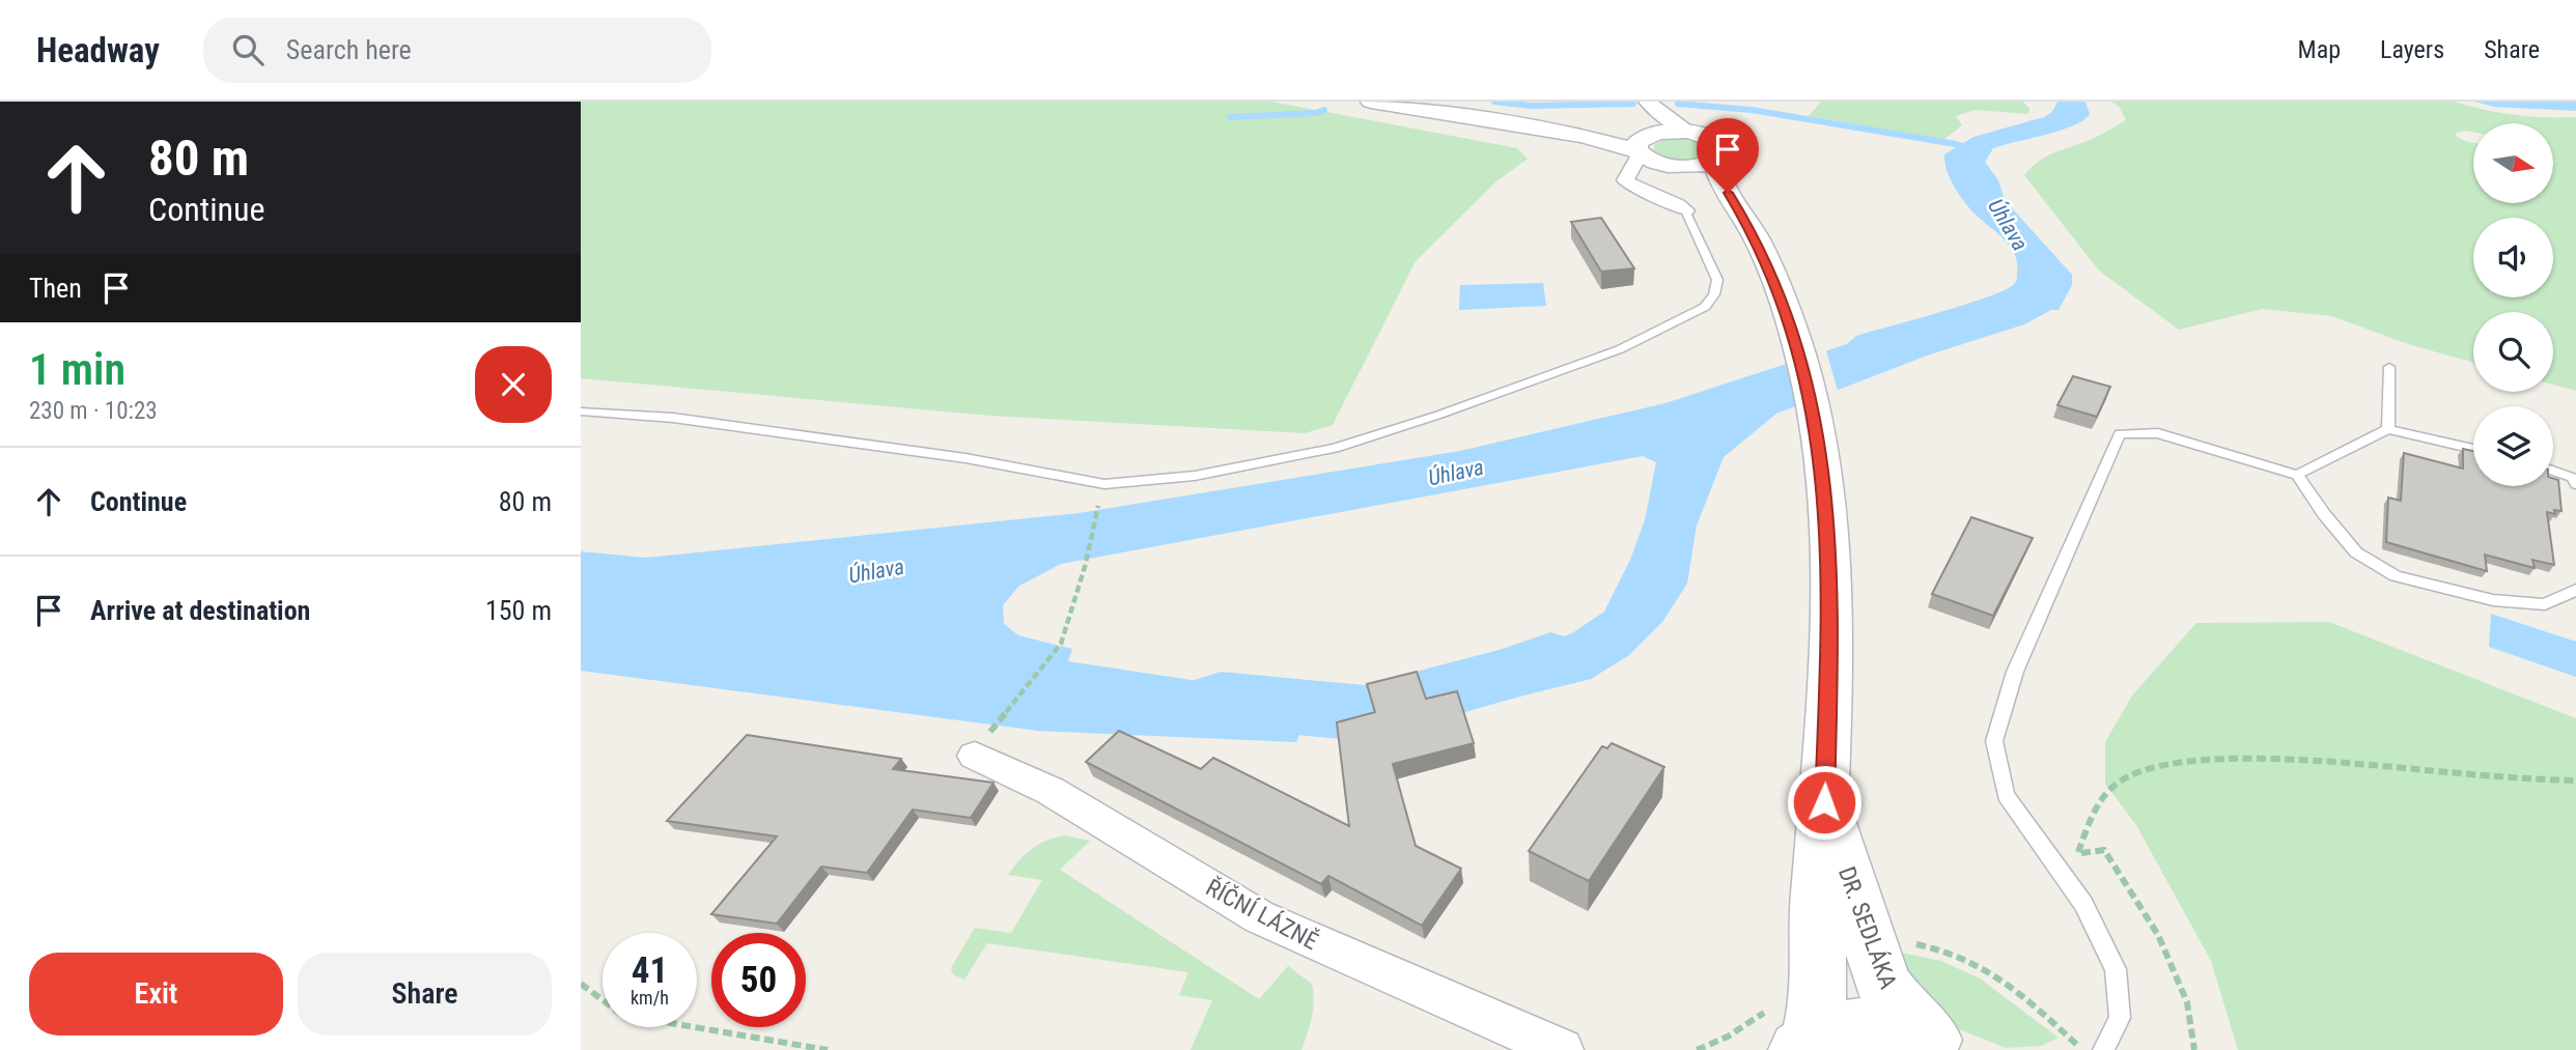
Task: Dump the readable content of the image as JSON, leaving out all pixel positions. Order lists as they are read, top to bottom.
{
  "streets": {
    "main road": ["DR. SEDLÁKA"],
    "street": ["ŘÍČNÍ LÁZNĚ"]
  },
  "water": ["Úhlava"],
  "north": "right",
  "page": {
    "header": "Headway",
    "search": "Search here",
    "nav": ["Map", "Layers", "Share"],
    "turn": ["80 m", "Continue"],
    "then": "Then",
    "heading": ["1 min", "230 m · 10:23"],
    "list": [
      {
        "name": "Continue",
        "value": "80 m"
      },
      {
        "name": "Arrive at destination",
        "value": "150 m"
      }
    ],
    "speed": "41 km/h",
    "limit": "50",
    "buttons": ["Exit", "Share"]
  }
}
